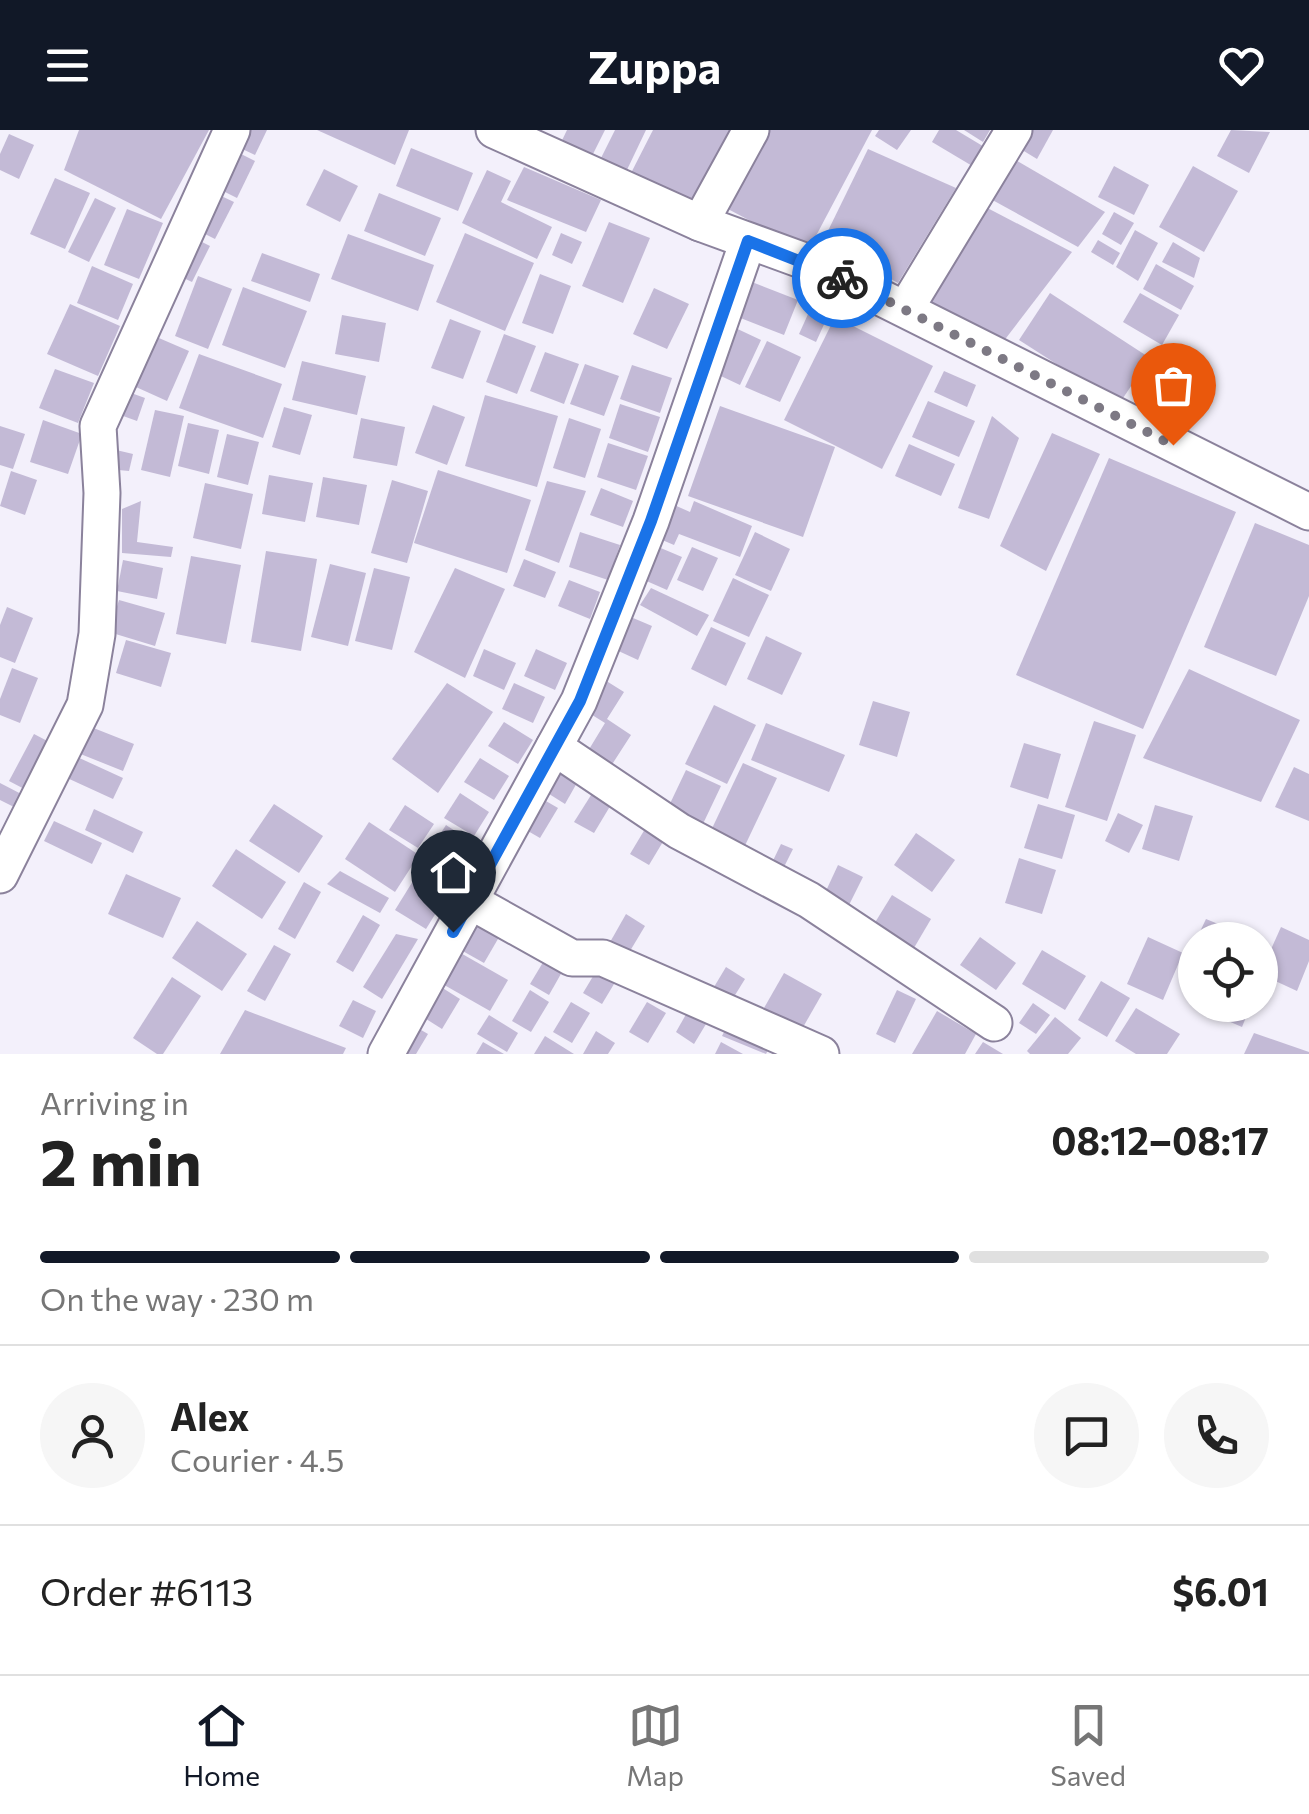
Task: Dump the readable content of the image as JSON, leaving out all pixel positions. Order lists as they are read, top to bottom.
{
  "page": {
    "header": "Zuppa",
    "heading": ["2 min", "Arriving in", "08:12–08:17"],
    "panel": [
      "Alex",
      "Courier · 4.5",
      "Order #6113",
      "$6.01"
    ],
    "bar": "On the way · 230 m",
    "tabs": ["Home", "Map", "Saved"]
  }
}
